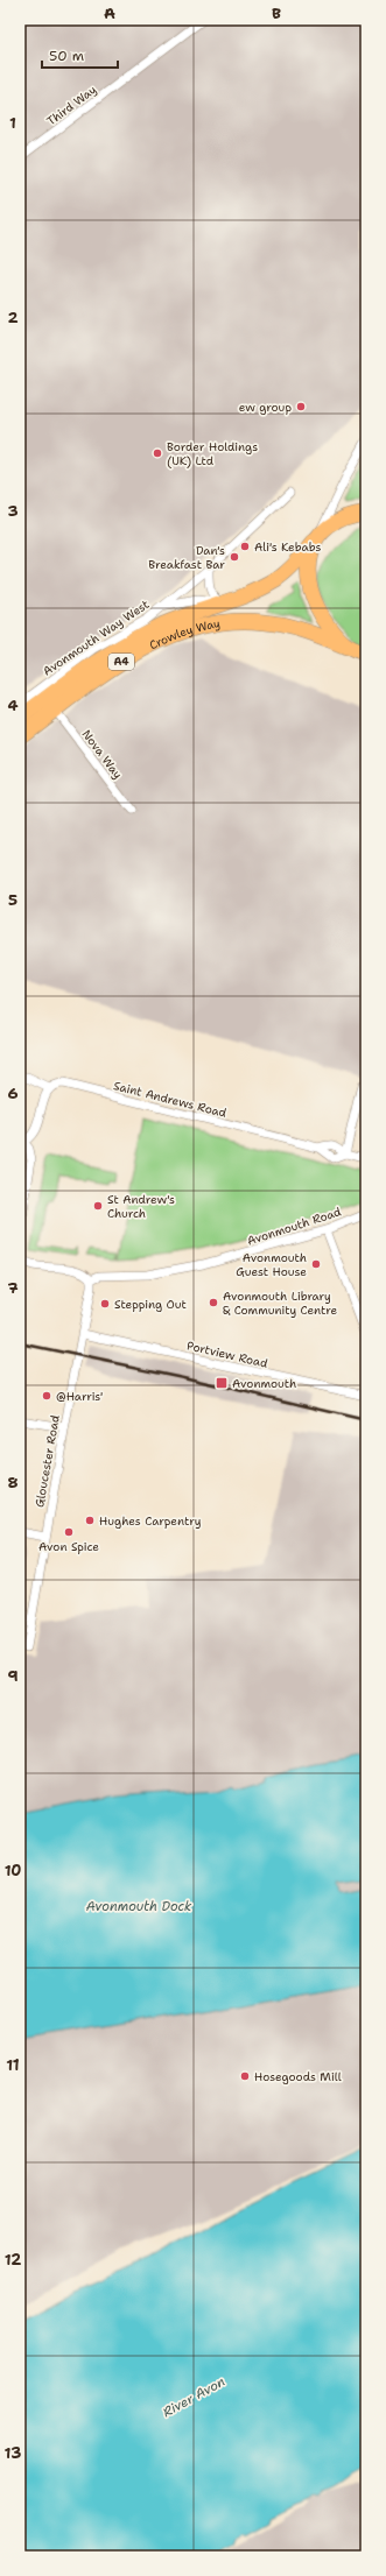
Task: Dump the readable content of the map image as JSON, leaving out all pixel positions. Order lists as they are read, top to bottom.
{
  "streets": {
    "highway": ["Crowley Way", "A4"],
    "street": [
      "Third Way",
      "Avonmouth Way West",
      "Nova Way",
      "Saint Andrews Road",
      "Avonmouth Road",
      "Portview Road",
      "Gloucester Road"
    ]
  },
  "crossings": [
    ["Crowley Way", "Avonmouth Way West"],
    ["Crowley Way", "A4"],
    ["Crowley Way", "Nova Way"],
    ["Avonmouth Road", "Gloucester Road"],
    ["Portview Road", "Gloucester Road"]
  ],
  "water": ["Avonmouth Dock", "River Avon"],
  "places": {
    "other": [
      "ew group",
      "Border Holdings (UK) Ltd",
      "Ali's Kebabs",
      "Dan's Breakfast Bar",
      "St Andrew's Church",
      "Avonmouth Guest House",
      "Avonmouth Library & Community Centre",
      "Stepping Out",
      "@Harris'",
      "Hughes Carpentry",
      "Avon Spice",
      "Hosegoods Mill"
    ],
    "transit": ["Avonmouth"]
  },
  "scale_bar": "50 m",
  "grid": {
    "columns": ["A", "B"],
    "rows": [
      "1",
      "2",
      "3",
      "4",
      "5",
      "6",
      "7",
      "8",
      "9",
      "10",
      "11",
      "12",
      "13"
    ]
  }
}
